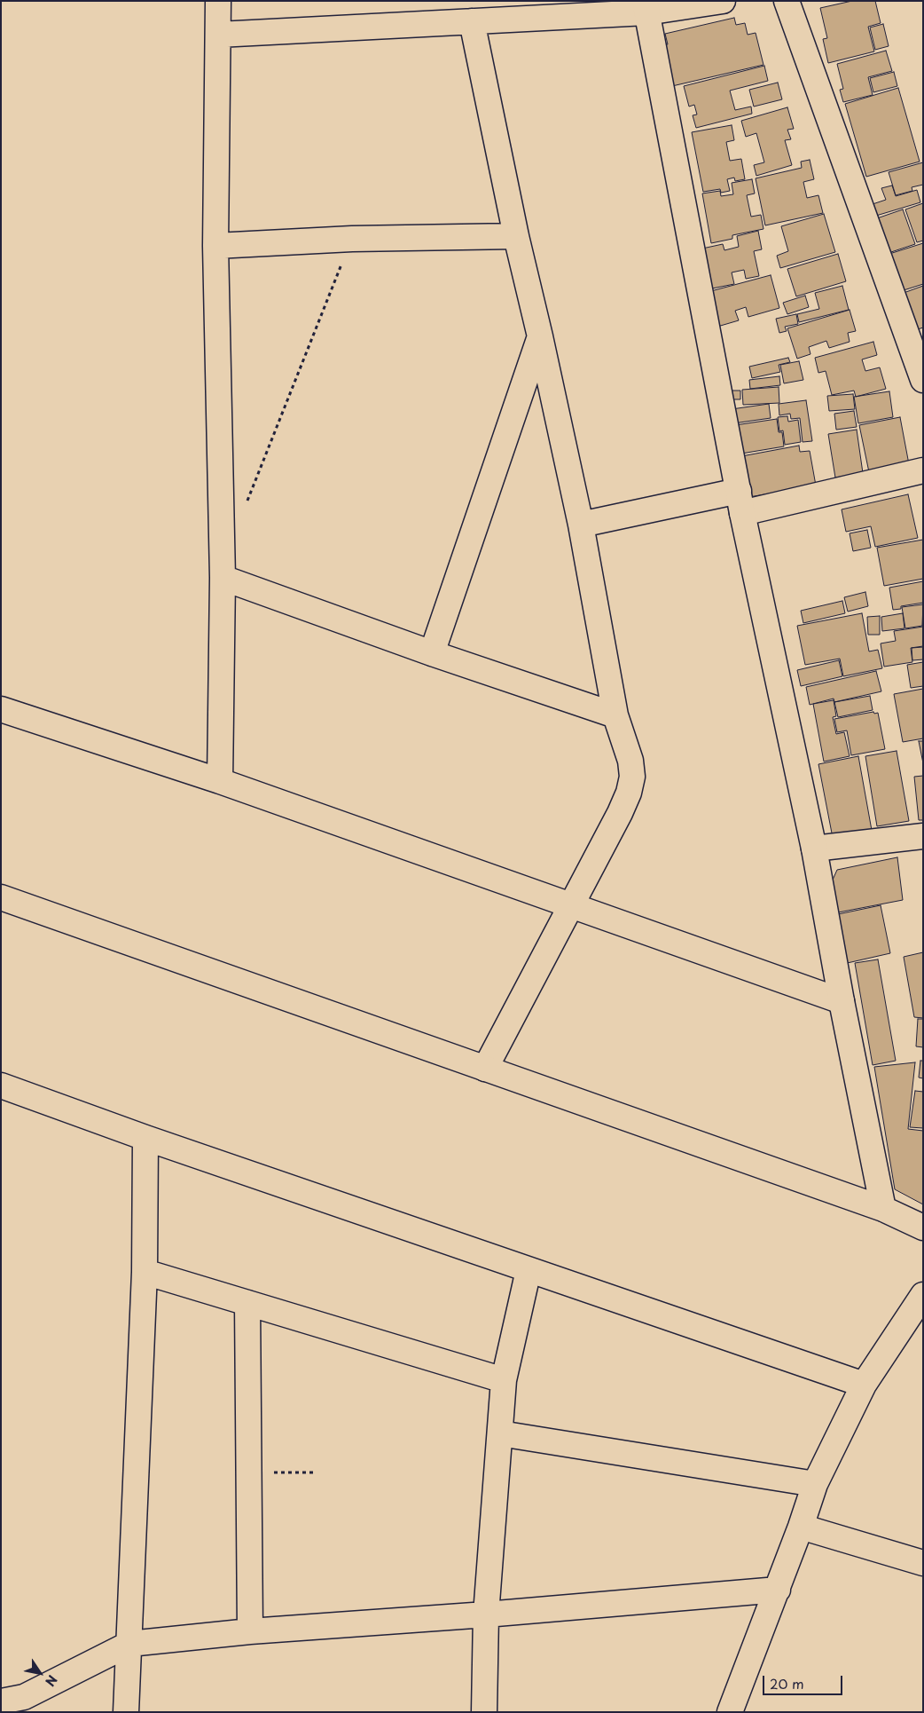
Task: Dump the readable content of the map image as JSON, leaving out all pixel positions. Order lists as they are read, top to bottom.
{
  "scale_bar": "20 m",
  "north": "bottom right"
}
